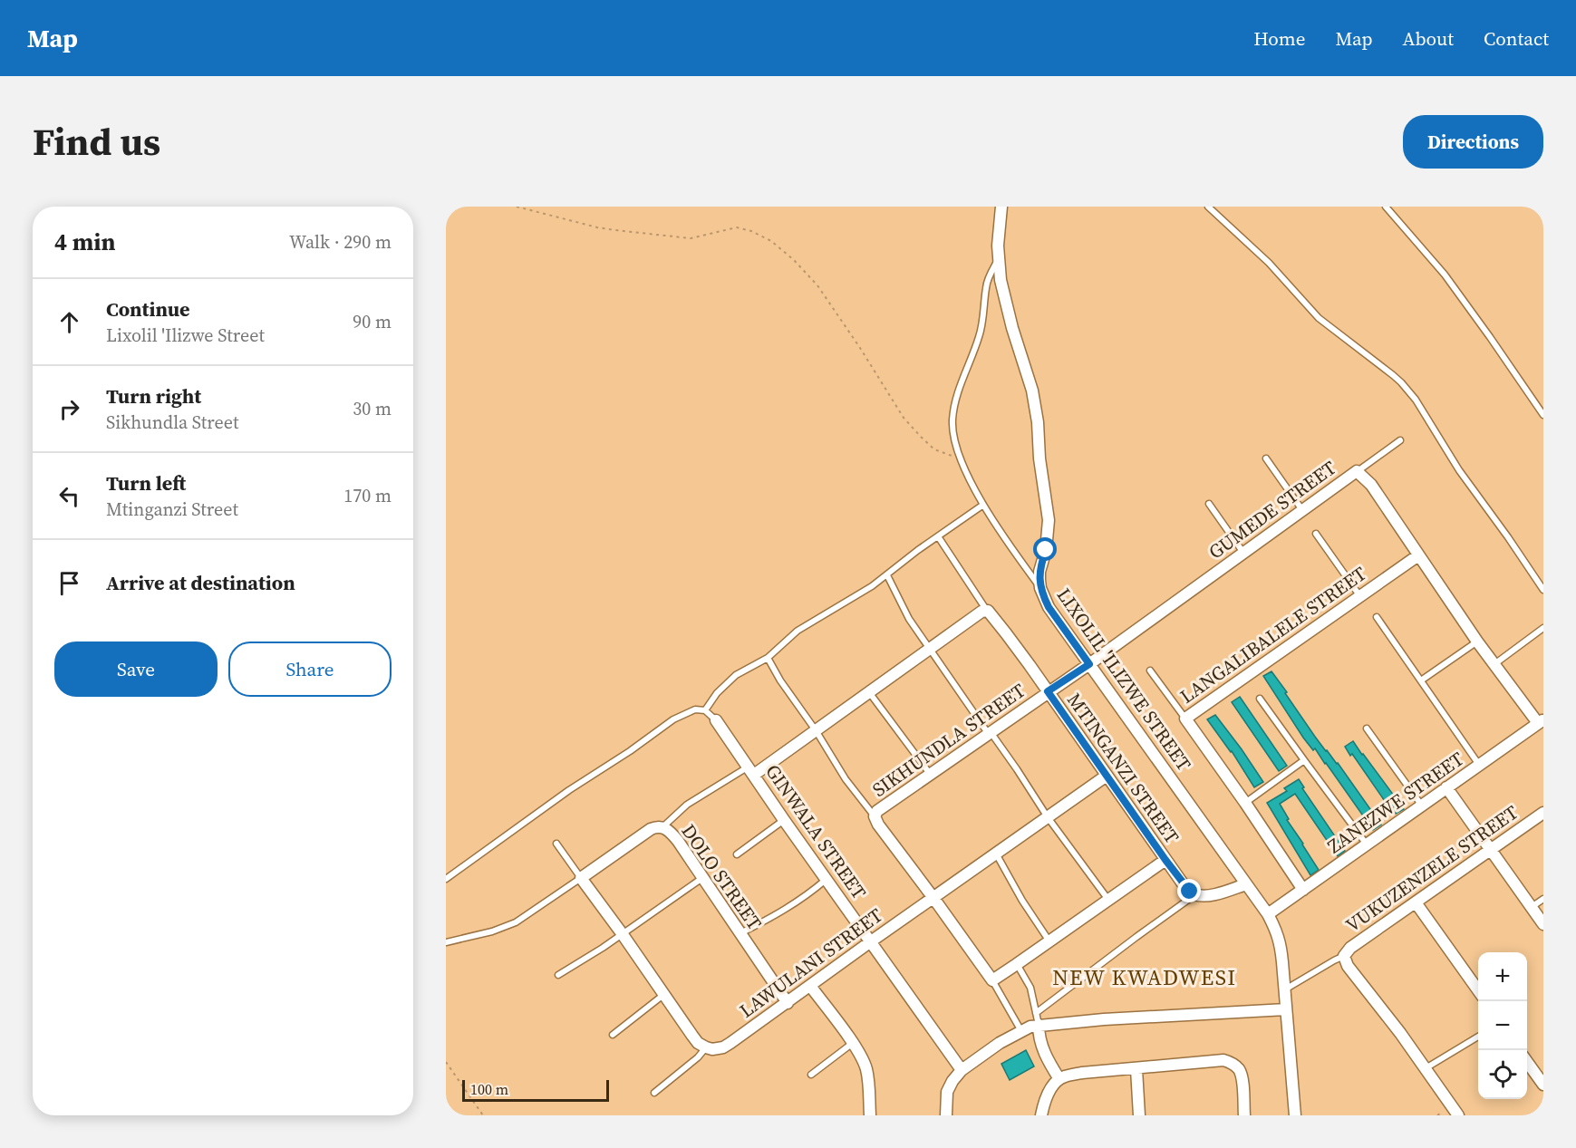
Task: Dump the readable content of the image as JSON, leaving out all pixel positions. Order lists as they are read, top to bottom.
{
  "streets": {
    "street": [
      "GUMEDE STREET",
      "LANGALIBALELE STREET",
      "LIXOLIL 'ILIZWE STREET",
      "SIKHUNDLA STREET",
      "MTINGANZI STREET",
      "ZANEZWE STREET",
      "GINWALA STREET",
      "VUKUZENZELE STREET",
      "DOLO STREET",
      "LAWULANI STREET"
    ]
  },
  "crossings": [
    ["GUMEDE STREET", "LANGALIBALELE STREET"],
    ["GUMEDE STREET", "LIXOLIL 'ILIZWE STREET"],
    ["GUMEDE STREET", "SIKHUNDLA STREET"],
    ["GUMEDE STREET", "ZANEZWE STREET"],
    ["LANGALIBALELE STREET", "ZANEZWE STREET"],
    ["LIXOLIL 'ILIZWE STREET", "SIKHUNDLA STREET"],
    ["LIXOLIL 'ILIZWE STREET", "ZANEZWE STREET"],
    ["SIKHUNDLA STREET", "MTINGANZI STREET"],
    ["SIKHUNDLA STREET", "LAWULANI STREET"],
    ["MTINGANZI STREET", "LAWULANI STREET"],
    ["GINWALA STREET", "LAWULANI STREET"],
    ["DOLO STREET", "LAWULANI STREET"]
  ],
  "districts": ["NEW KWADWESI"],
  "scale_bar": "100 m",
  "page": {
    "header": "Map",
    "nav": [
      "Home",
      "Map",
      "About",
      "Contact"
    ],
    "title": "Find us",
    "buttons": [
      "Directions",
      ["Save", "Share"]
    ],
    "heading": ["4 min", "Walk · 290 m"],
    "list": [
      ["Continue", "Lixolil 'Ilizwe Street", "90 m"],
      ["Turn right", "Sikhundla Street", "30 m"],
      ["Turn left", "Mtinganzi Street", "170 m"],
      "Arrive at destination"
    ],
    "map_buttons": ["+", "−"],
    "scale": "100 m"
  }
}
